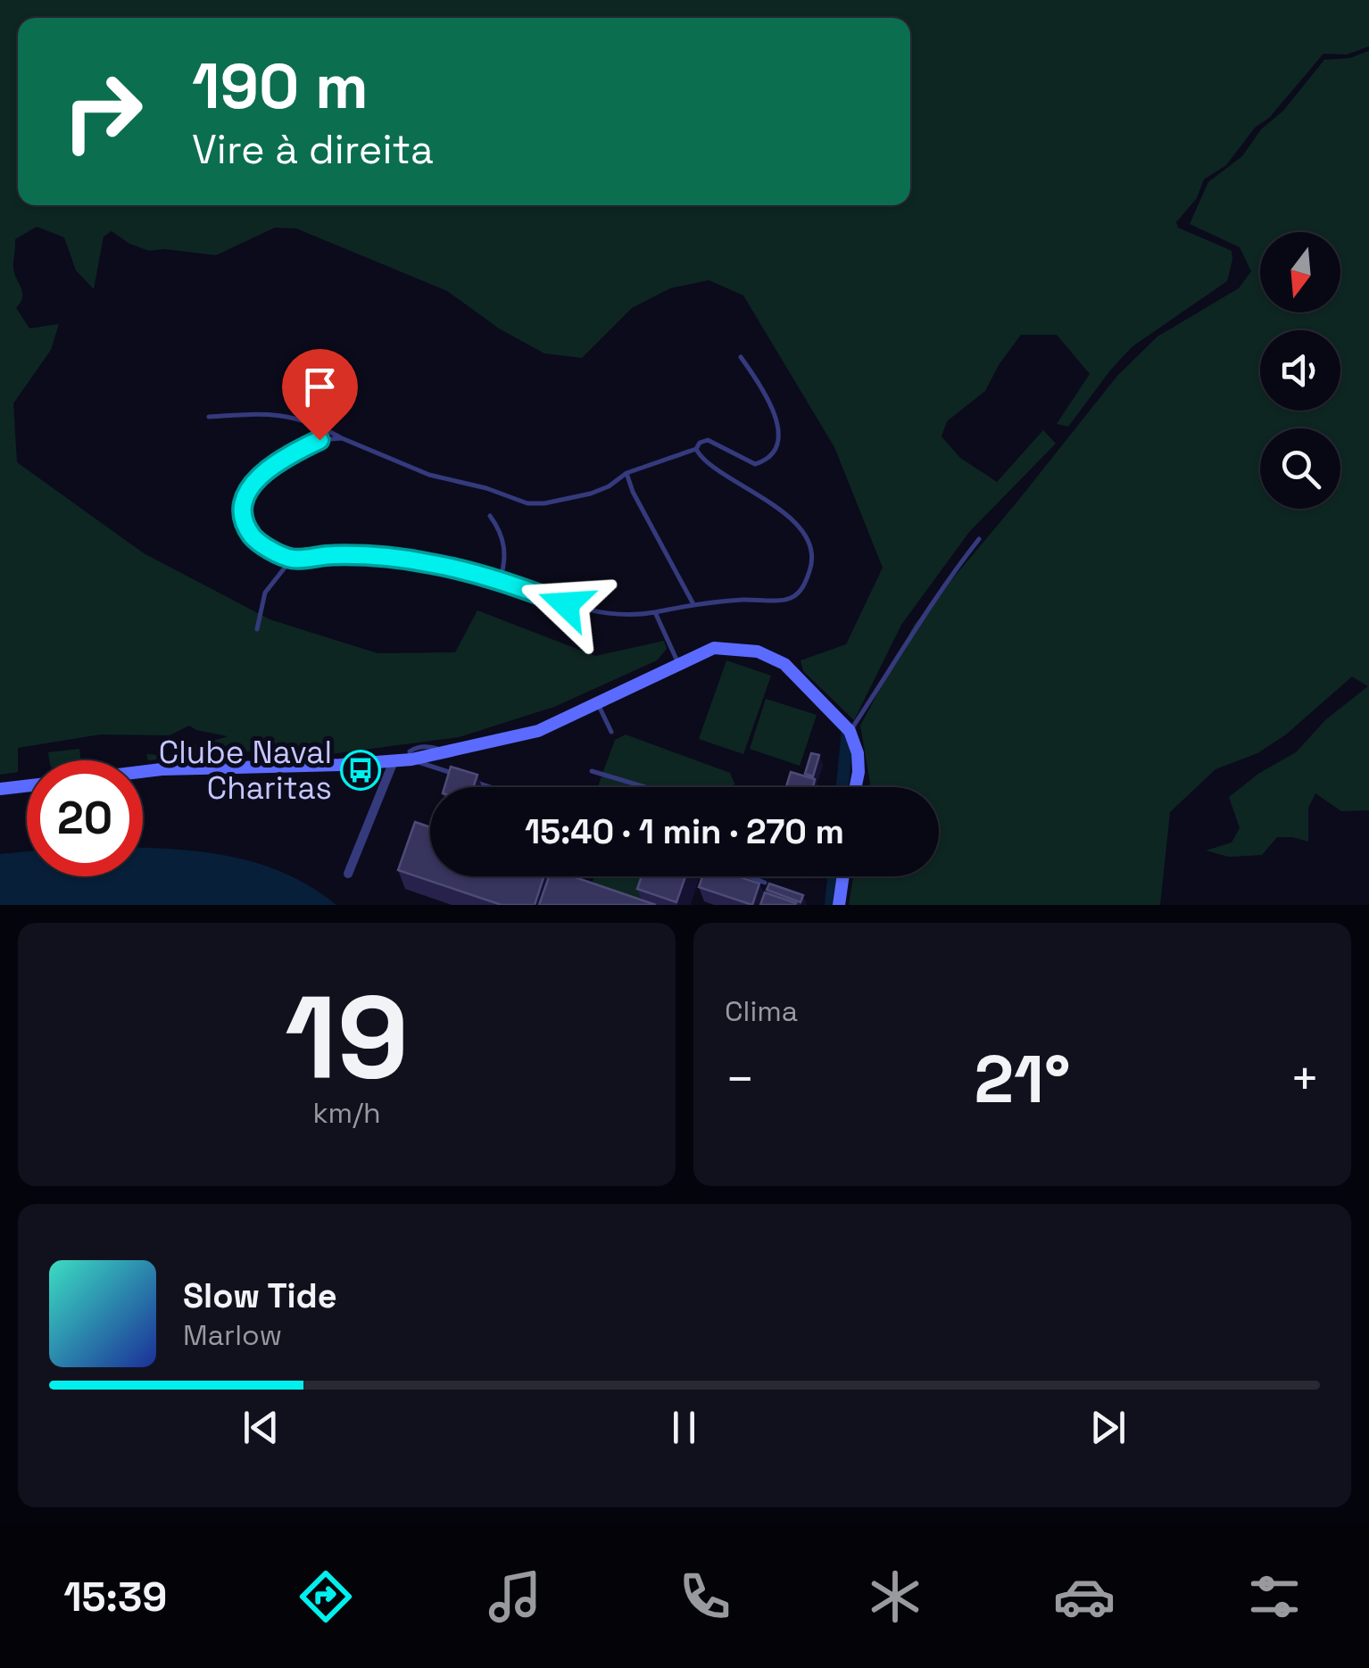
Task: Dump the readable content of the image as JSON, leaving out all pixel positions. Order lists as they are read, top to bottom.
{
  "places": {
    "bus stop": ["Clube Naval Charitas"]
  },
  "north": "bottom",
  "page": {
    "turn": ["190 m", "Vire à direita"],
    "limit": "20",
    "trip": "15:40 · 1 min · 270 m",
    "tile": [
      ["19", "km/h"],
      "Clima"
    ],
    "heat": ["−", "21°", "+"],
    "song": ["Slow Tide", "Marlow"],
    "tabs": "15:39"
  }
}
